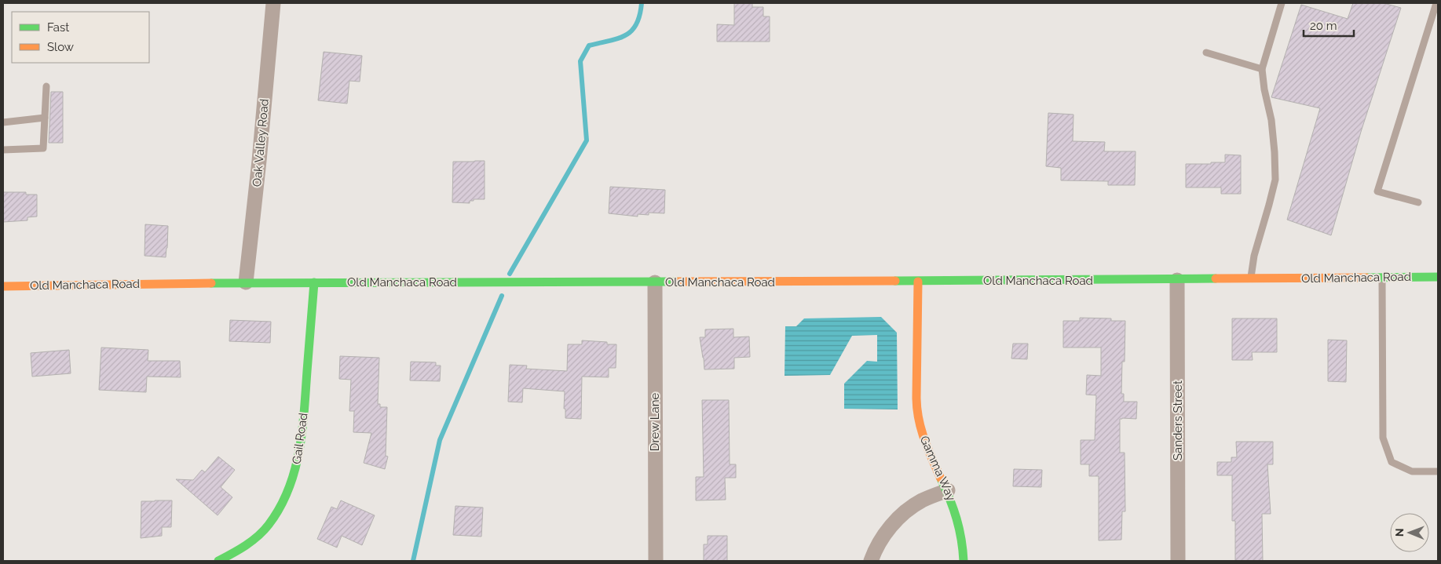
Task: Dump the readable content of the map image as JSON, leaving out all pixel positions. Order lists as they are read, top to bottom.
{
  "streets": {
    "street": [
      "Oak Valley Road",
      "Old Manchaca Road",
      "Sanders Street",
      "Drew Lane",
      "Gail Road",
      "Gamma Way"
    ]
  },
  "crossings": [
    ["Oak Valley Road", "Old Manchaca Road"],
    ["Old Manchaca Road", "Sanders Street"],
    ["Old Manchaca Road", "Drew Lane"],
    ["Old Manchaca Road", "Gail Road"],
    ["Old Manchaca Road", "Gamma Way"]
  ],
  "legend": ["Fast", "Slow"],
  "scale_bar": "20 m",
  "north": "left"
}
